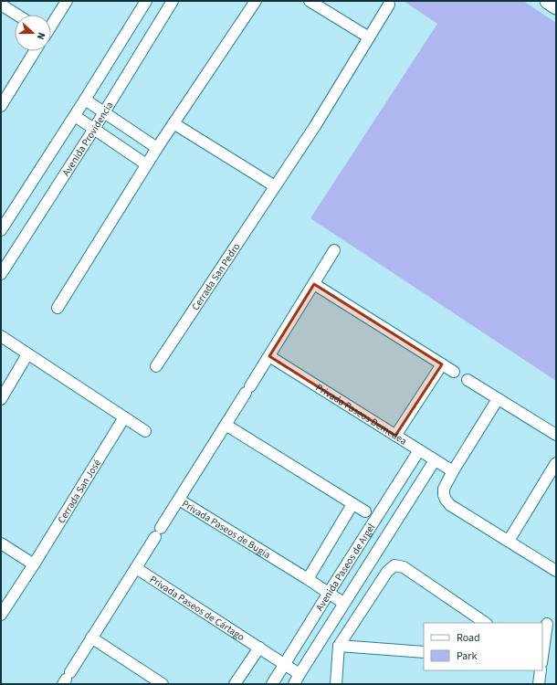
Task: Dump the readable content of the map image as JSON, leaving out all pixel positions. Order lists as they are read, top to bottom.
{
  "streets": {
    "street": [
      "Avenida Providencia",
      "Cerrada San Pedro",
      "Privada Paseos Demedea",
      "Cerrada San José",
      "Privada Paseos de Bugía",
      "Avenida Paseos de Argel",
      "Privada Paseos de Cártago"
    ]
  },
  "crossings": [
    ["Privada Paseos Demedea", "Avenida Paseos de Argel"],
    ["Privada Paseos de Bugía", "Avenida Paseos de Argel"],
    ["Avenida Paseos de Argel", "Privada Paseos de Cártago"]
  ],
  "legend": ["Road", "Park"],
  "north": "right"
}
